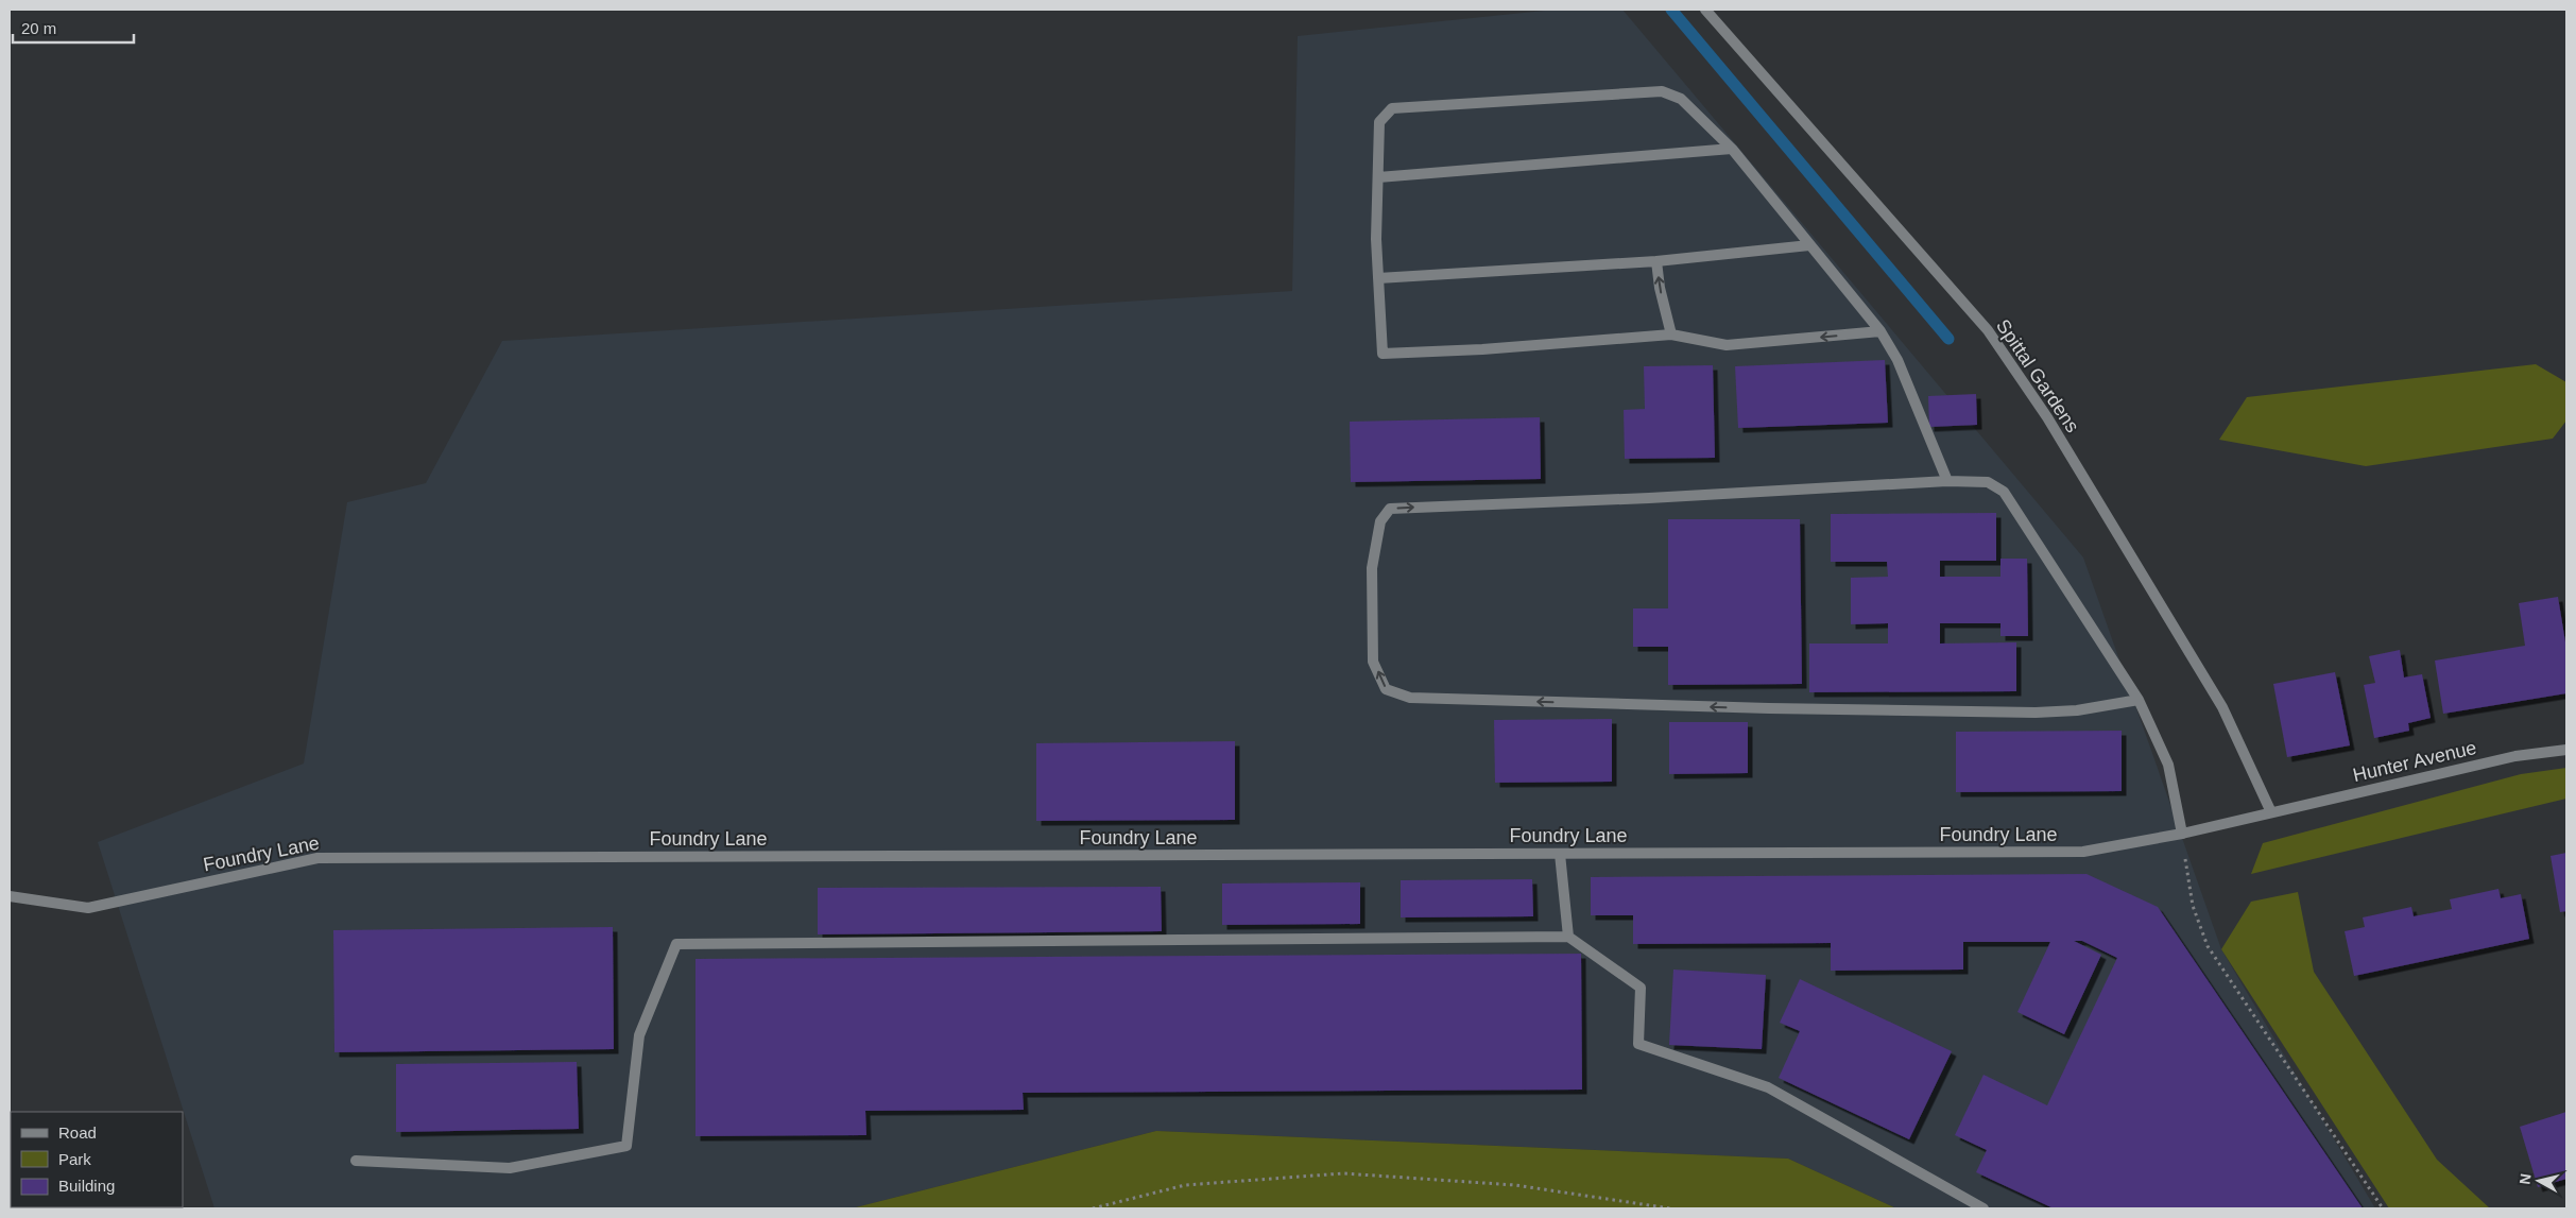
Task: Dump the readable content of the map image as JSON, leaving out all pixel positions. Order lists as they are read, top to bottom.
{
  "streets": {
    "street": ["Spittal Gardens", "Hunter Avenue", "Foundry Lane"]
  },
  "crossings": [
    ["Spittal Gardens", "Hunter Avenue"],
    ["Spittal Gardens", "Foundry Lane"],
    ["Hunter Avenue", "Foundry Lane"]
  ],
  "legend": ["Road", "Park", "Building"],
  "scale_bar": "20 m",
  "north": "left"
}
